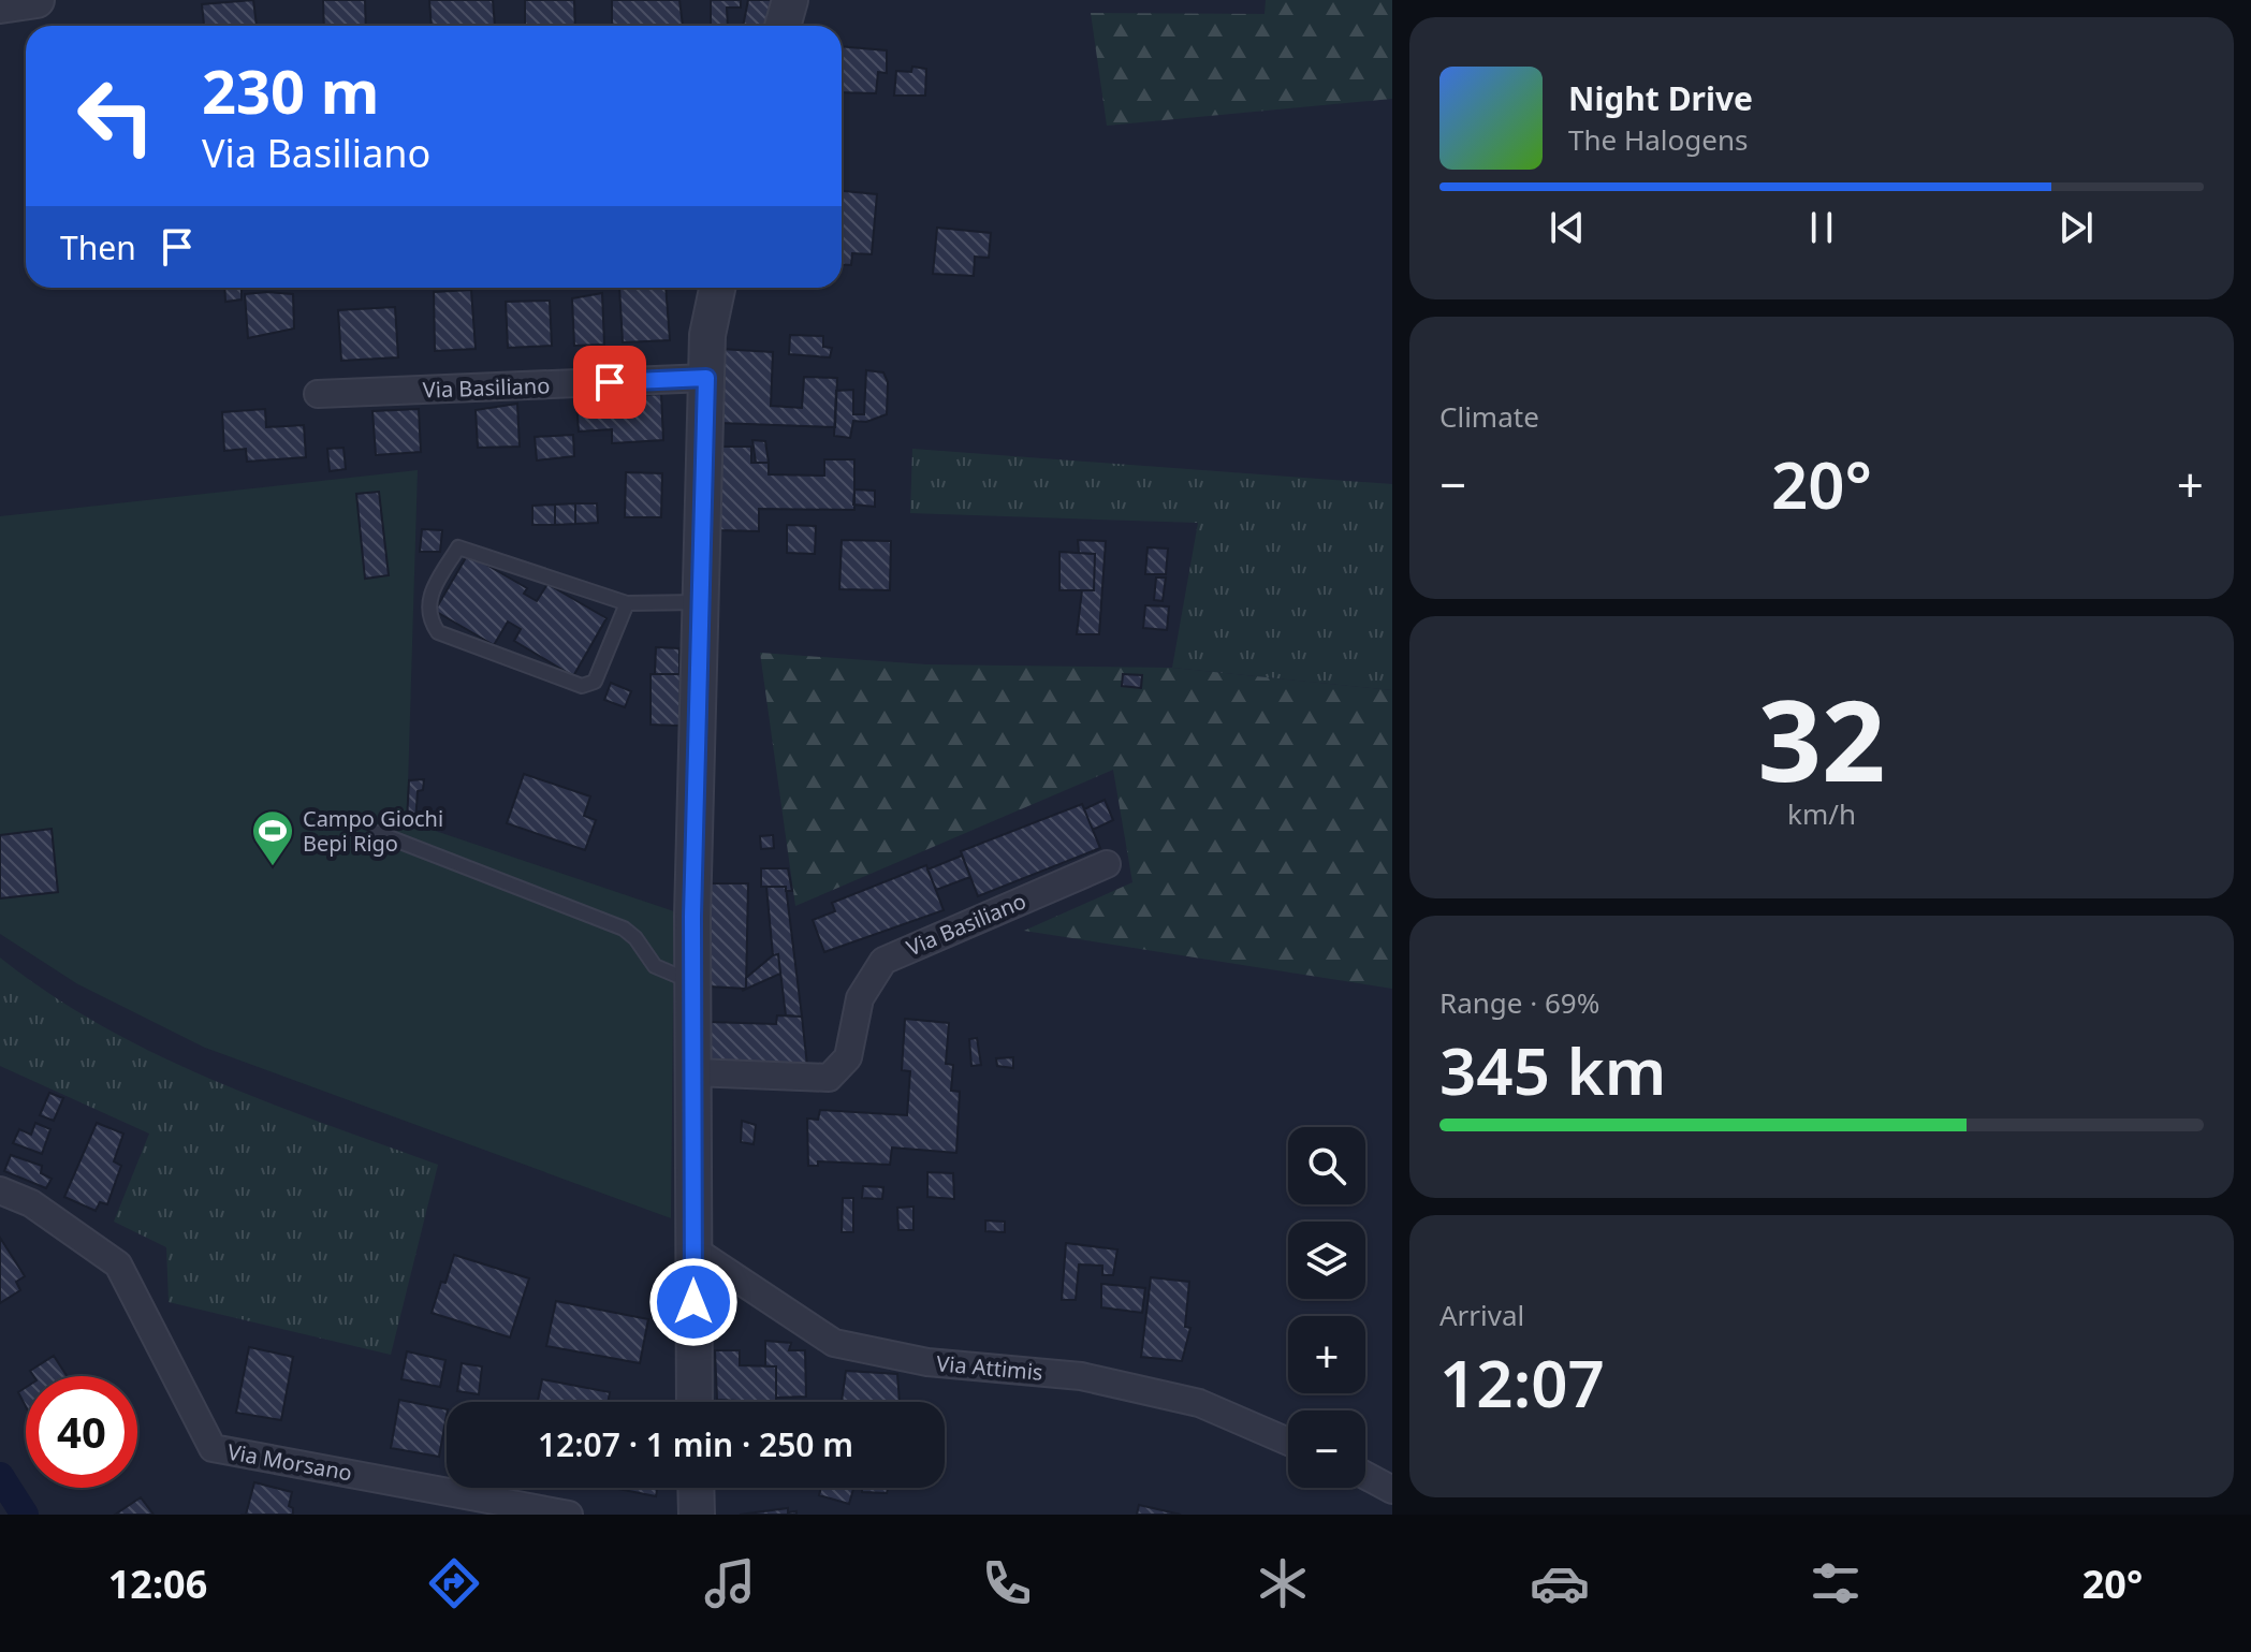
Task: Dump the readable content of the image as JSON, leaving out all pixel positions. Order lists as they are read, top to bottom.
{
  "streets": {
    "street": ["Via Basiliano", "Via Attimis", "Via Morsano"]
  },
  "places": {
    "sports": ["Campo Giochi Bepi Rigo"]
  },
  "page": {
    "turn": ["230 m", "Via Basiliano"],
    "song": ["Night Drive", "The Halogens"],
    "then": "Then",
    "tile": [
      "Climate",
      ["32", "km/h"],
      ["Range · 69%", "345 km"],
      ["Arrival", "12:07"]
    ],
    "heat": ["−", "20°", "+"],
    "map_buttons": ["+", "−"],
    "limit": "40",
    "trip": "12:07 · 1 min · 250 m",
    "tabs": ["12:06", "20°"]
  }
}
